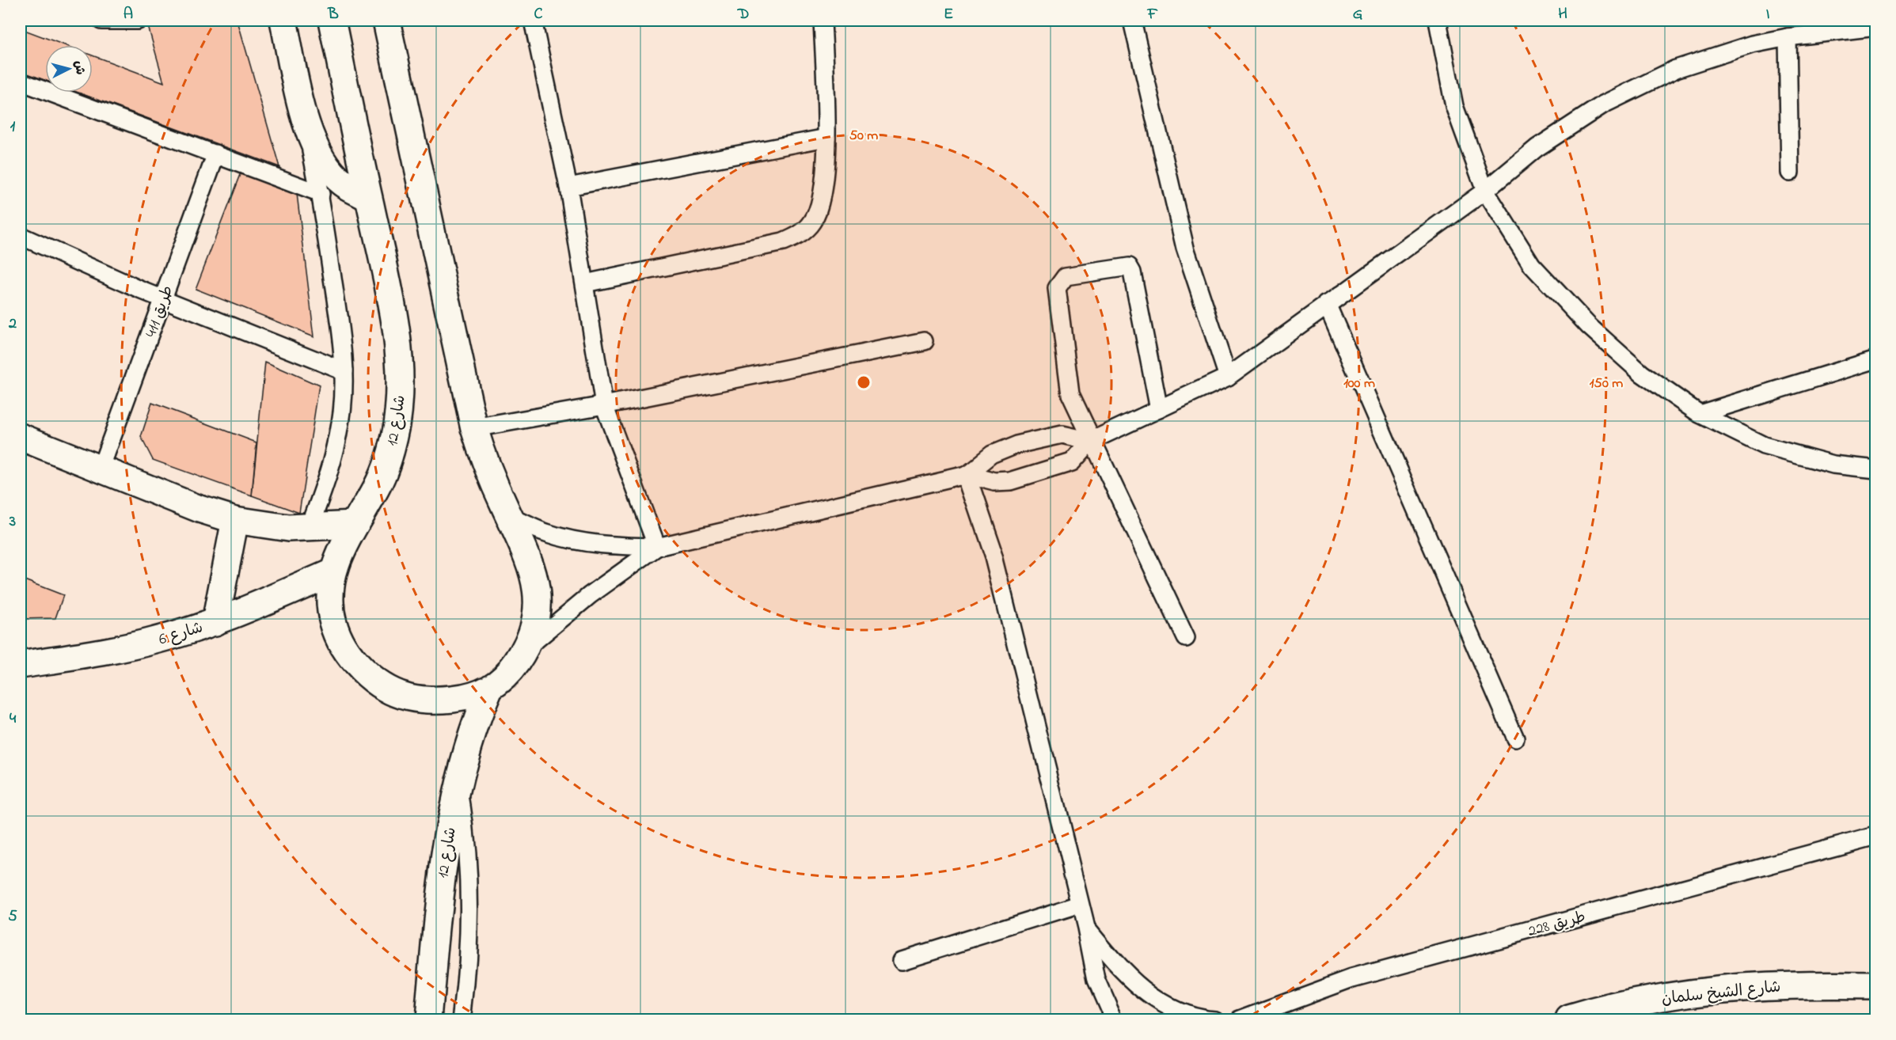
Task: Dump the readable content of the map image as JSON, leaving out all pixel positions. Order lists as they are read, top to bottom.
{
  "streets": {
    "street": ["شارع 12", "شارع 6", "شارع الشيخ سلمان"],
    "lane": ["طريق 411", "طريق 228"]
  },
  "crossings": [
    ["شارع 12", "شارع 6"]
  ],
  "north": "right",
  "grid": {
    "columns": [
      "A",
      "B",
      "C",
      "D",
      "E",
      "F",
      "G",
      "H",
      "I"
    ],
    "rows": [
      "1",
      "2",
      "3",
      "4",
      "5"
    ]
  },
  "rings": ["50 m", "100 m", "150 m"]
}
